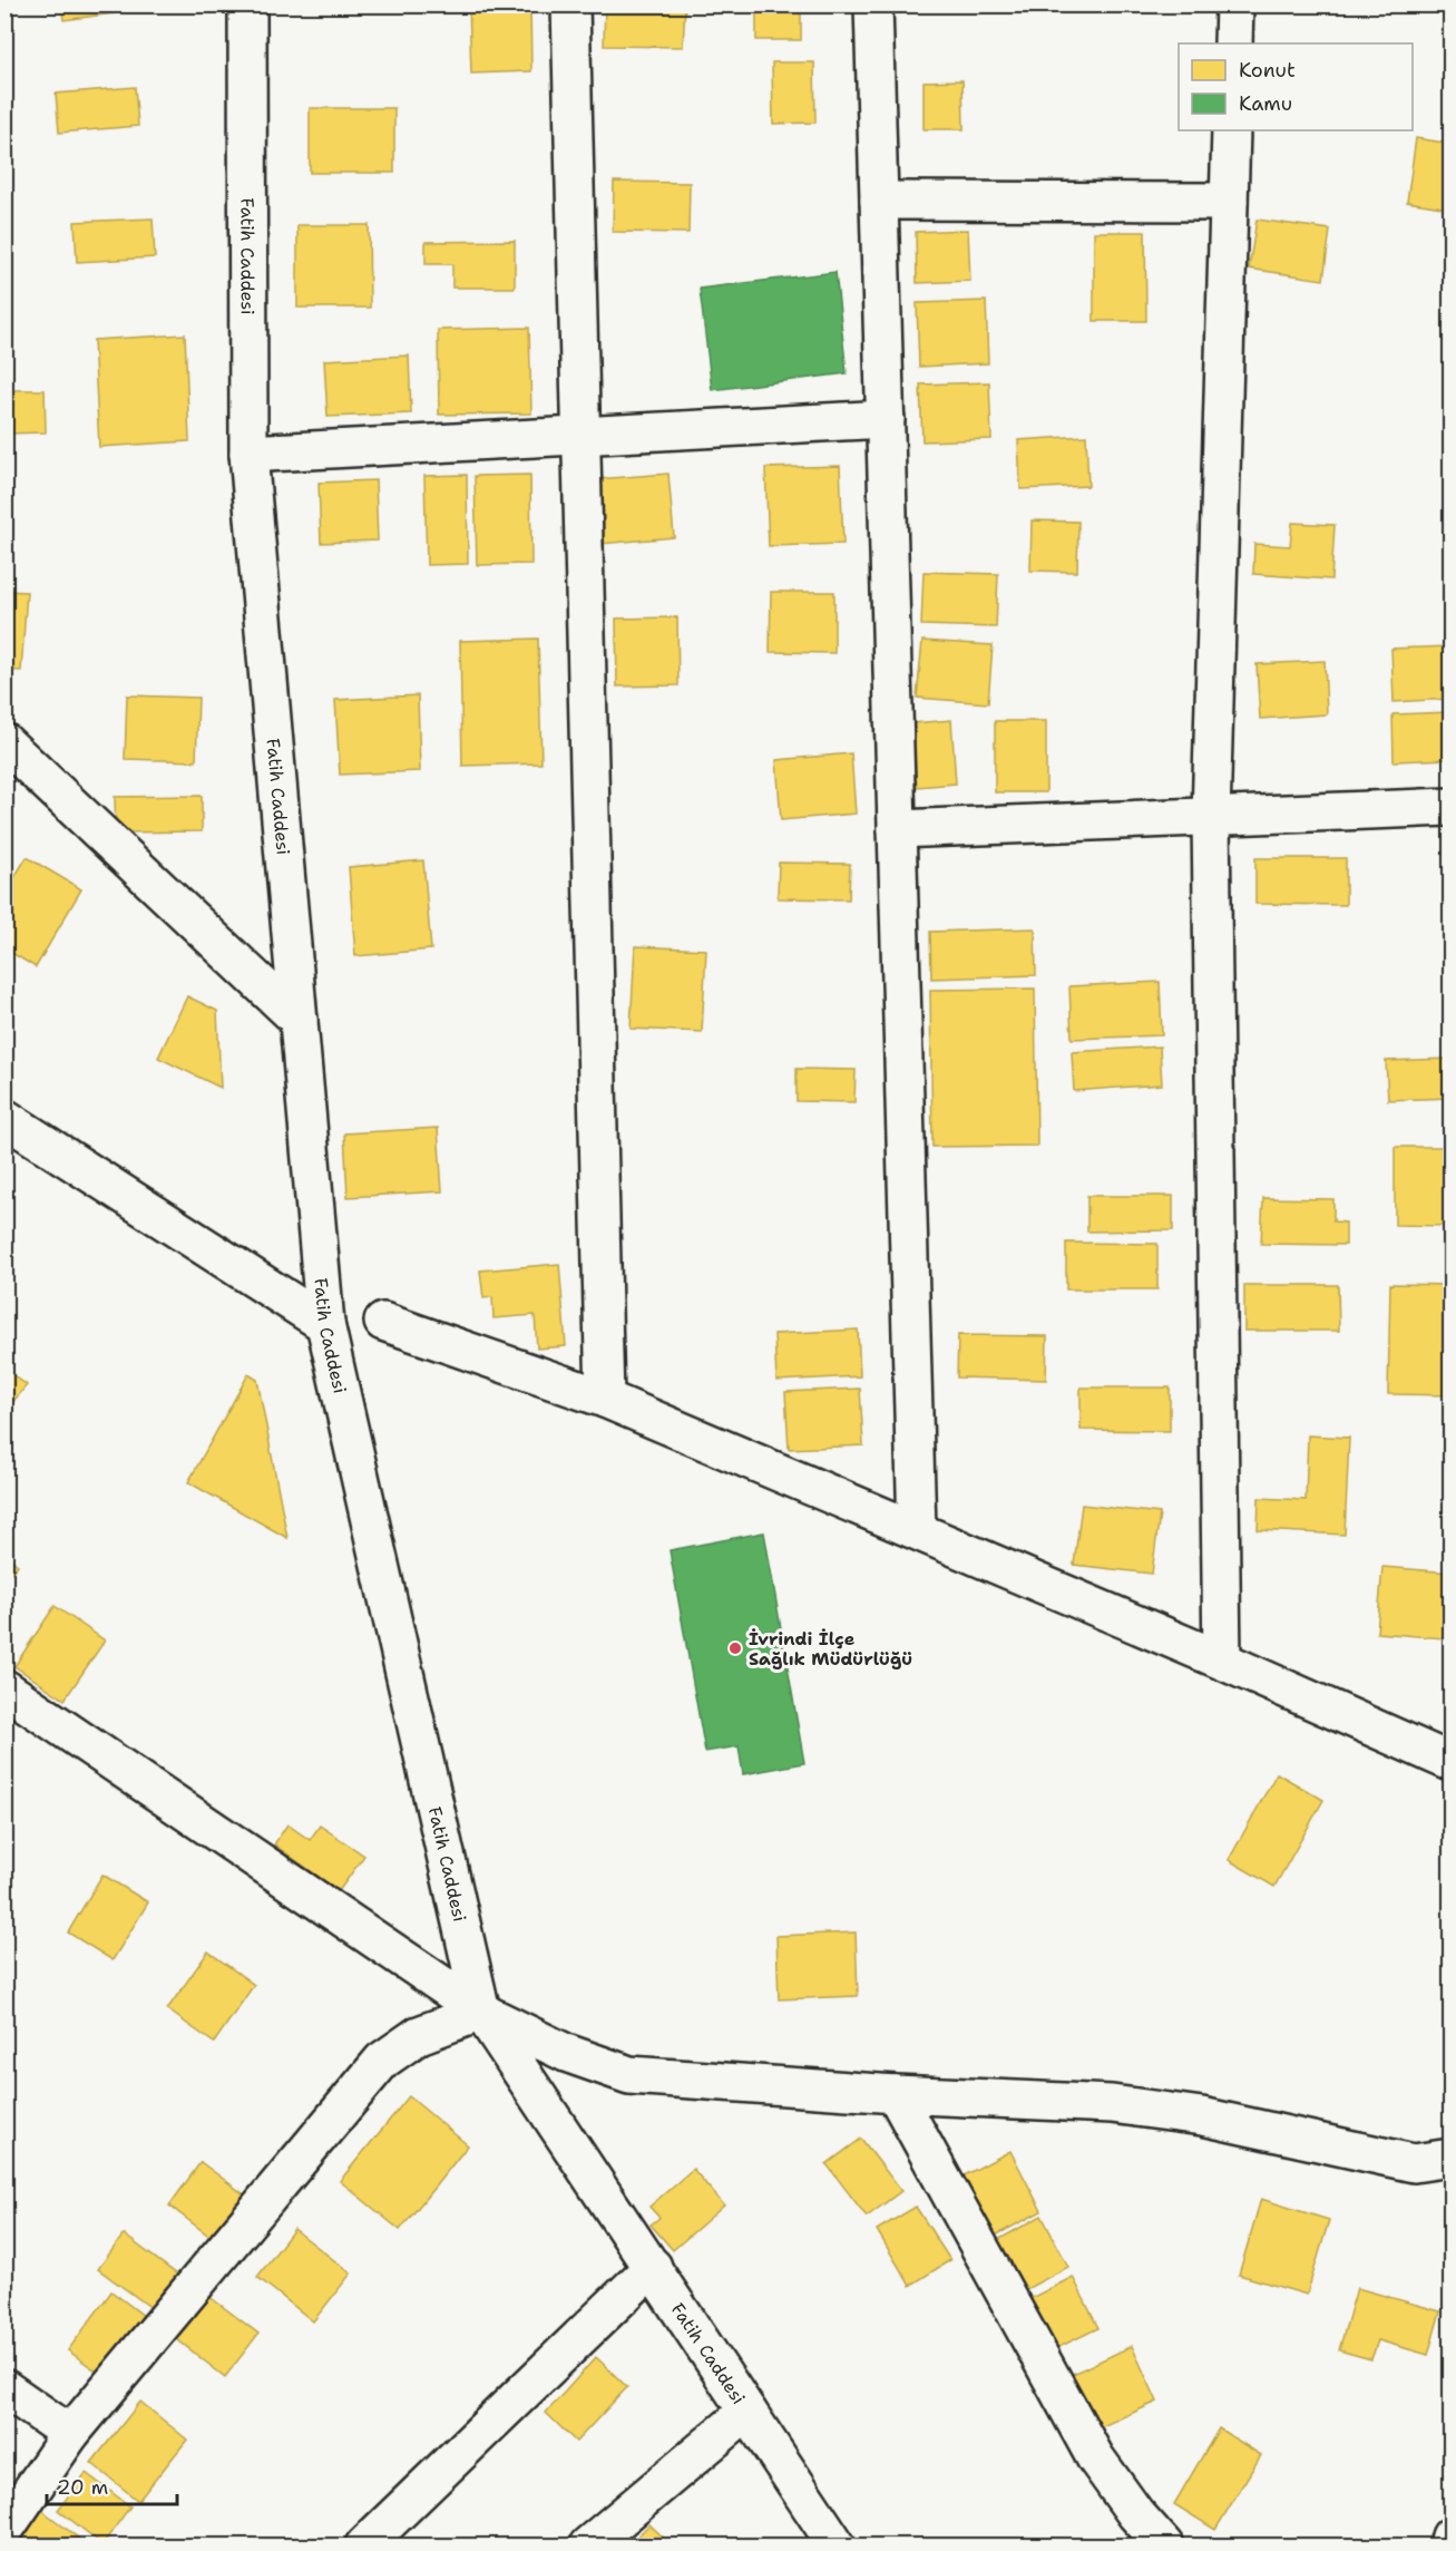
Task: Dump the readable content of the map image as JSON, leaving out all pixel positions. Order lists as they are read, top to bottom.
{
  "streets": {
    "street": ["Fatih Caddesi"]
  },
  "places": ["İvrindi İlçe Sağlık Müdürlüğü"],
  "legend": ["Konut", "Kamu"],
  "scale_bar": "20 m"
}
